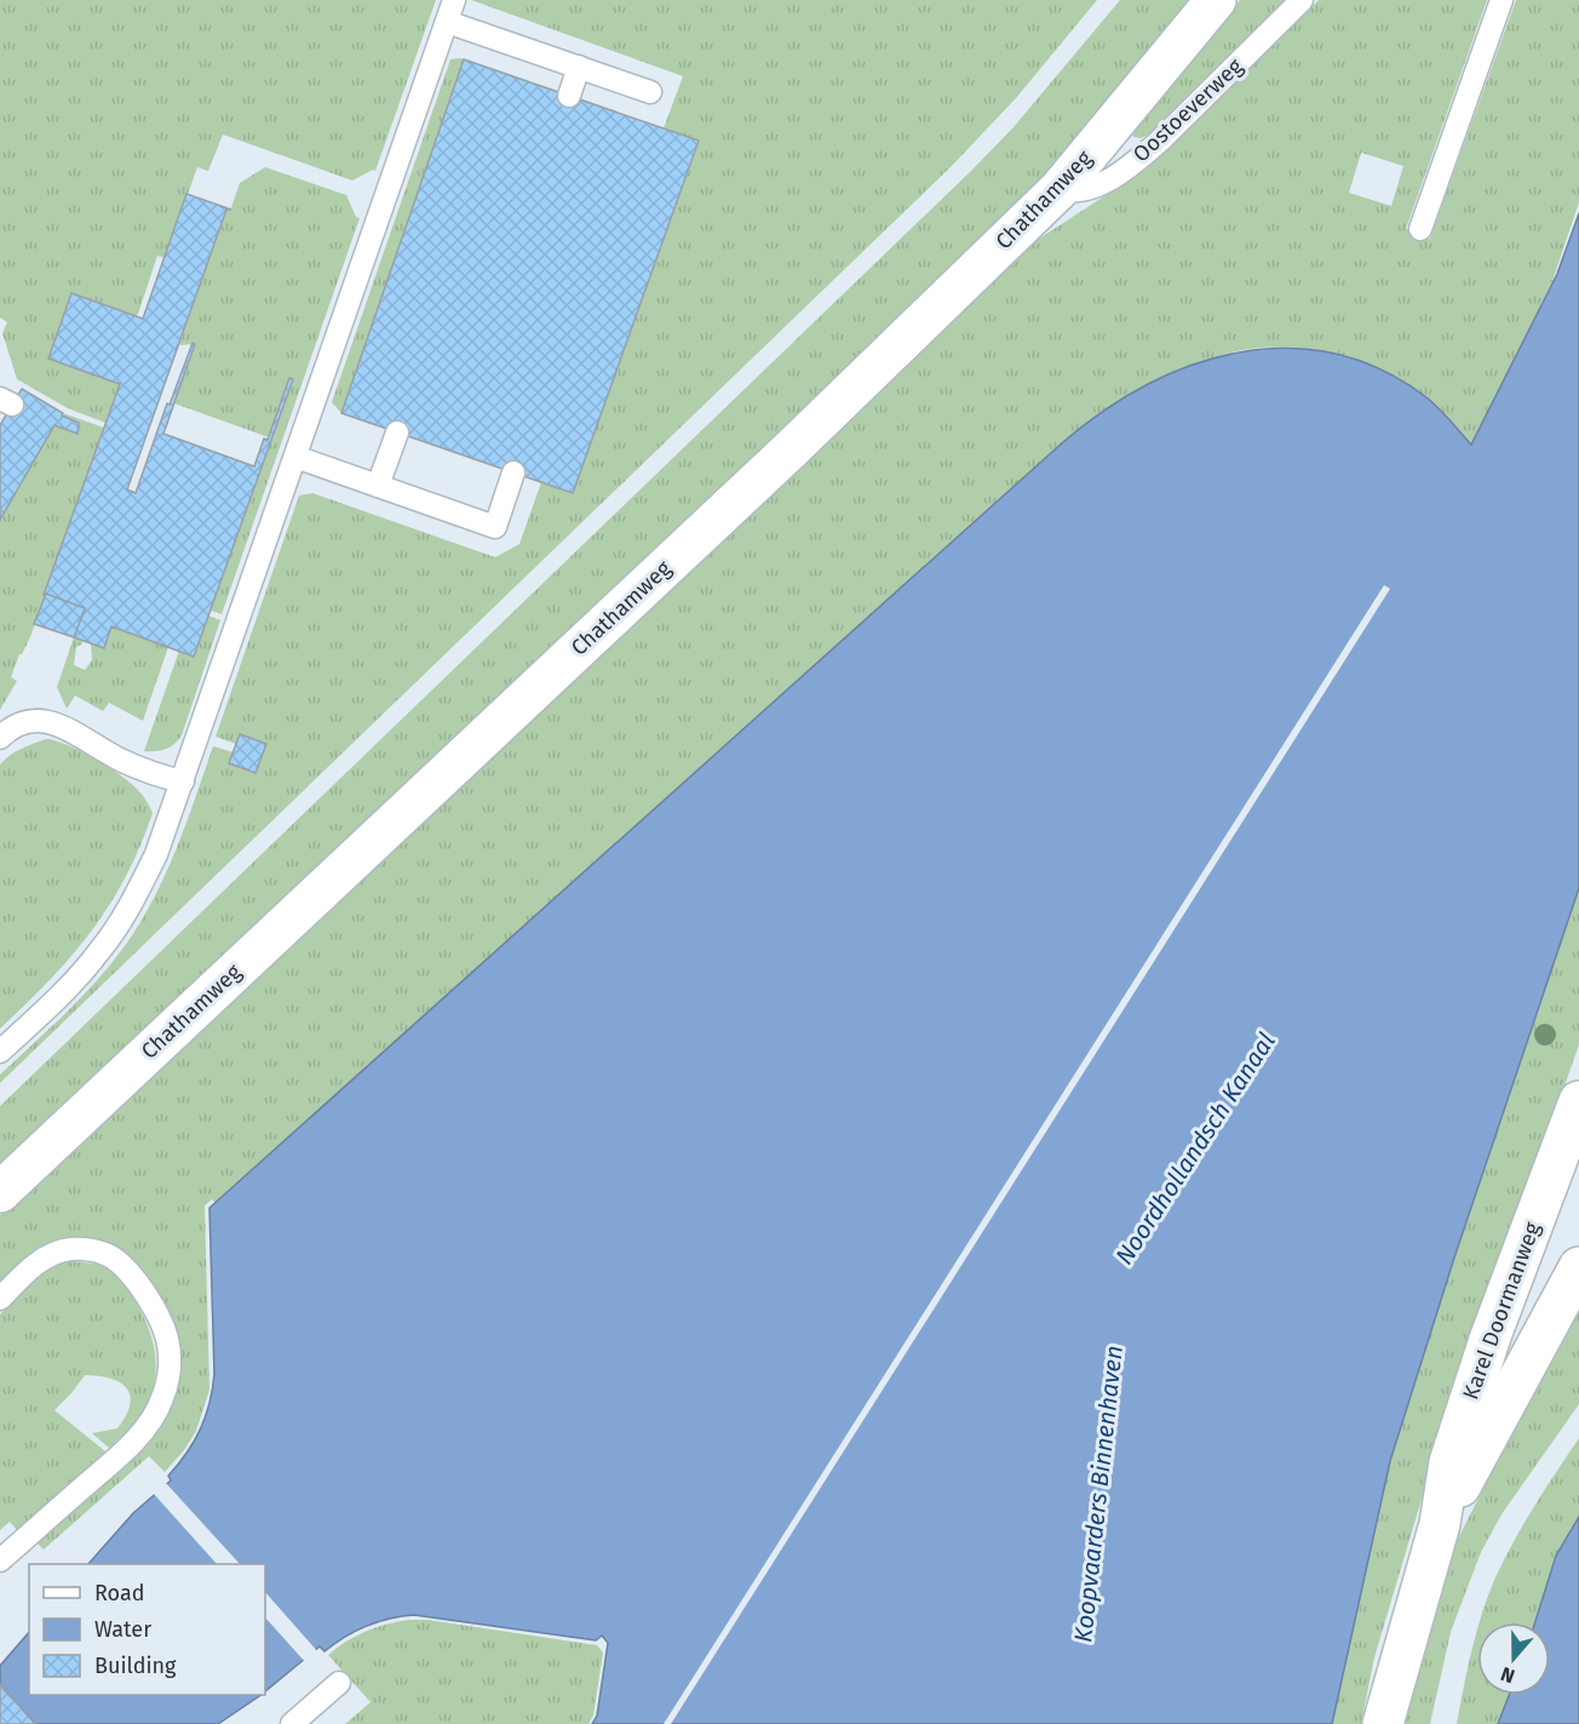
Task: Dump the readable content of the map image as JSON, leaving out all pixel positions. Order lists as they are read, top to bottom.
{
  "streets": {
    "street": ["Chathamweg", "Karel Doormanweg"],
    "lane": ["Oostoeverweg"]
  },
  "crossings": [
    ["Oostoeverweg", "Chathamweg"]
  ],
  "water": ["Noordhollandsch Kanaal", "Koopvaarders Binnenhaven"],
  "legend": ["Road", "Water", "Building"],
  "north": "bottom"
}
